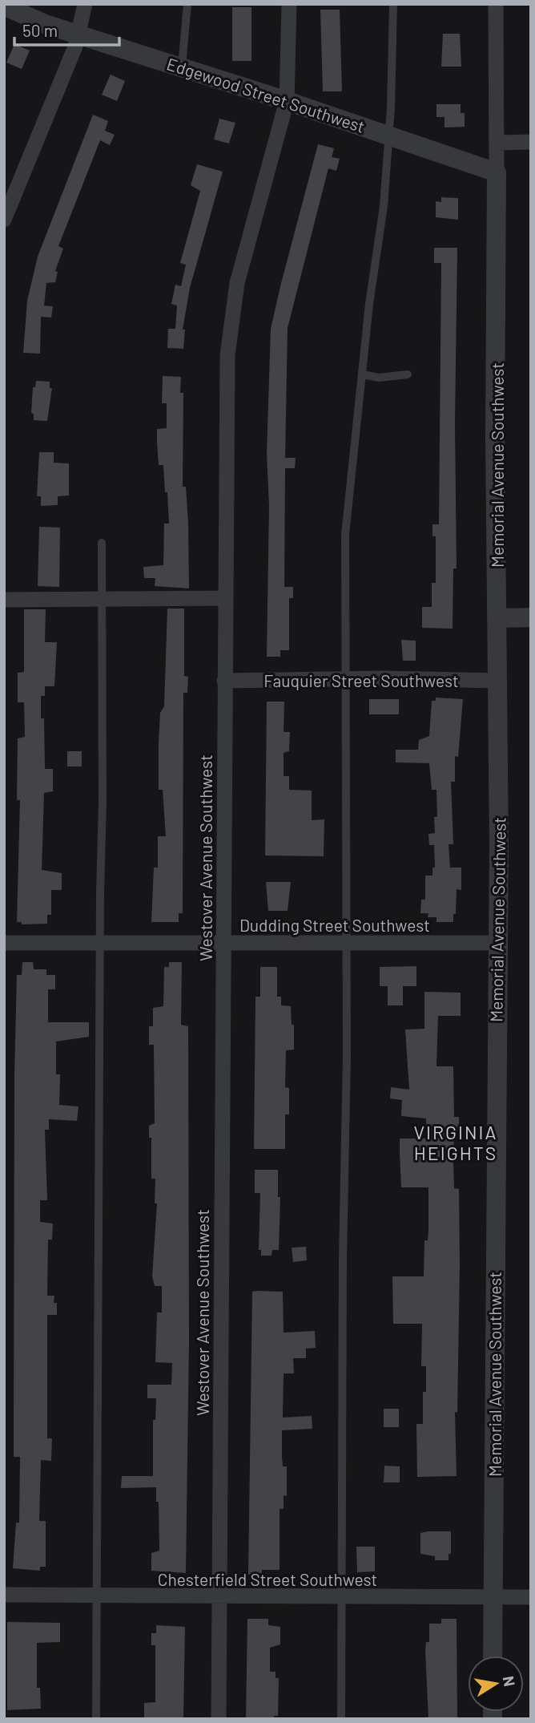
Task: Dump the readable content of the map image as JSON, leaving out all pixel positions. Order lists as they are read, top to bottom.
{
  "streets": {
    "street": [
      "Edgewood Street Southwest",
      "Memorial Avenue Southwest",
      "Fauquier Street Southwest",
      "Westover Avenue Southwest",
      "Dudding Street Southwest",
      "Chesterfield Street Southwest"
    ]
  },
  "crossings": [
    ["Edgewood Street Southwest", "Memorial Avenue Southwest"],
    ["Edgewood Street Southwest", "Westover Avenue Southwest"],
    ["Memorial Avenue Southwest", "Fauquier Street Southwest"],
    ["Memorial Avenue Southwest", "Dudding Street Southwest"],
    ["Memorial Avenue Southwest", "Chesterfield Street Southwest"],
    ["Fauquier Street Southwest", "Westover Avenue Southwest"],
    ["Westover Avenue Southwest", "Dudding Street Southwest"],
    ["Westover Avenue Southwest", "Chesterfield Street Southwest"]
  ],
  "districts": ["VIRGINIA HEIGHTS"],
  "scale_bar": "50 m",
  "north": "right"
}
